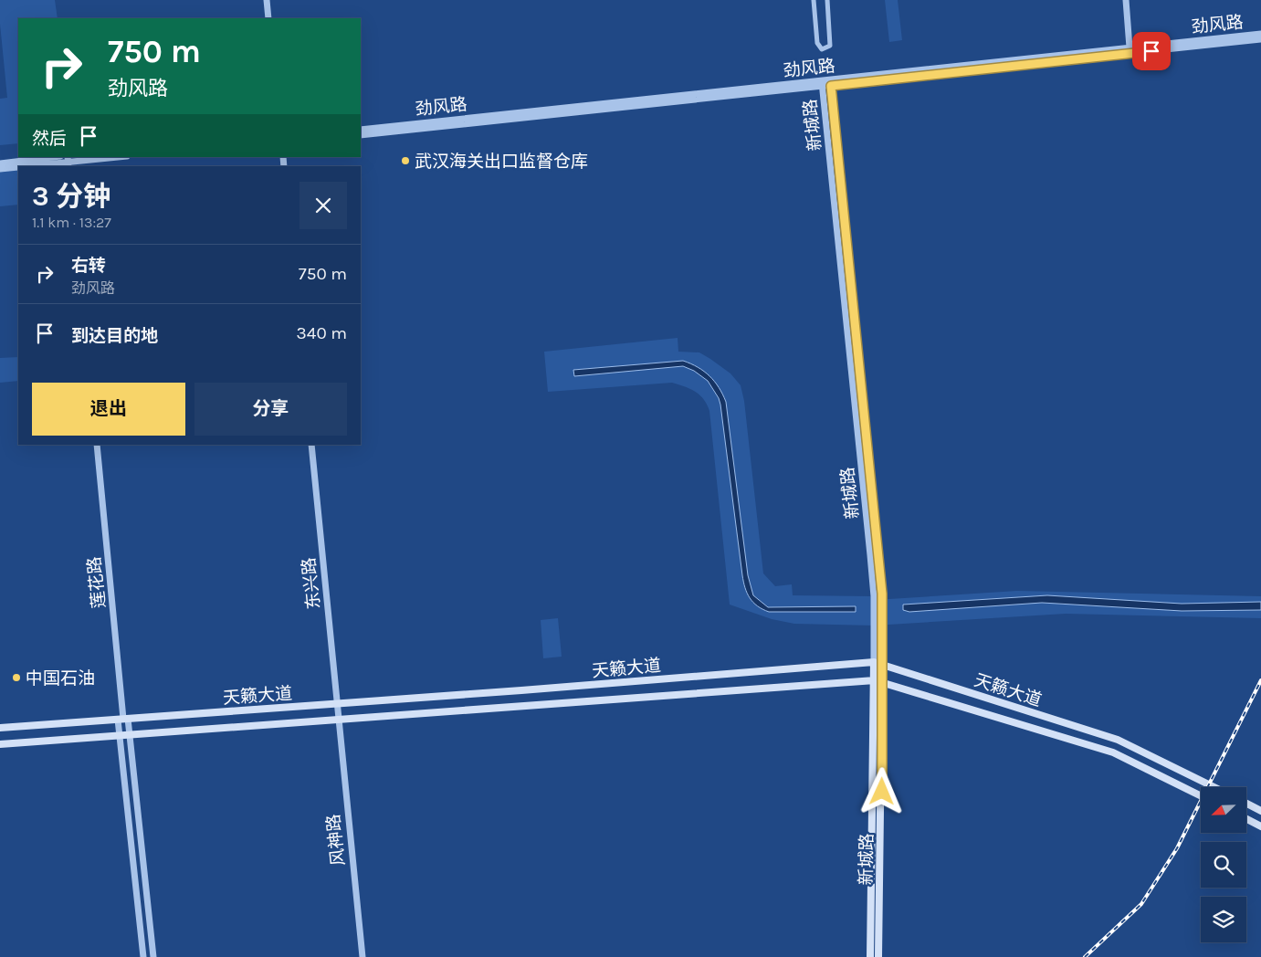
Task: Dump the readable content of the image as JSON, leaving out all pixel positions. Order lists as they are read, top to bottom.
{
  "streets": {
    "main road": ["新城路", "天籁大道"],
    "street": [
      "劲风路",
      "莲花路",
      "东兴路",
      "风神路"
    ]
  },
  "crossings": [
    ["劲风路", "新城路"],
    ["新城路", "天籁大道"],
    ["莲花路", "天籁大道"],
    ["东兴路", "天籁大道"],
    ["东兴路", "风神路"],
    ["天籁大道", "风神路"]
  ],
  "places": ["武汉海关出口监督仓库", "中国石油"],
  "north": "bottom left",
  "page": {
    "turn": ["750 m", "劲风路"],
    "then": "然后",
    "heading": ["3 分钟", "1.1 km · 13:27"],
    "list": [
      {
        "name": "右转",
        "note": "劲风路",
        "value": "750 m"
      },
      {
        "name": "到达目的地",
        "value": "340 m"
      }
    ],
    "buttons": ["退出", "分享"]
  }
}
